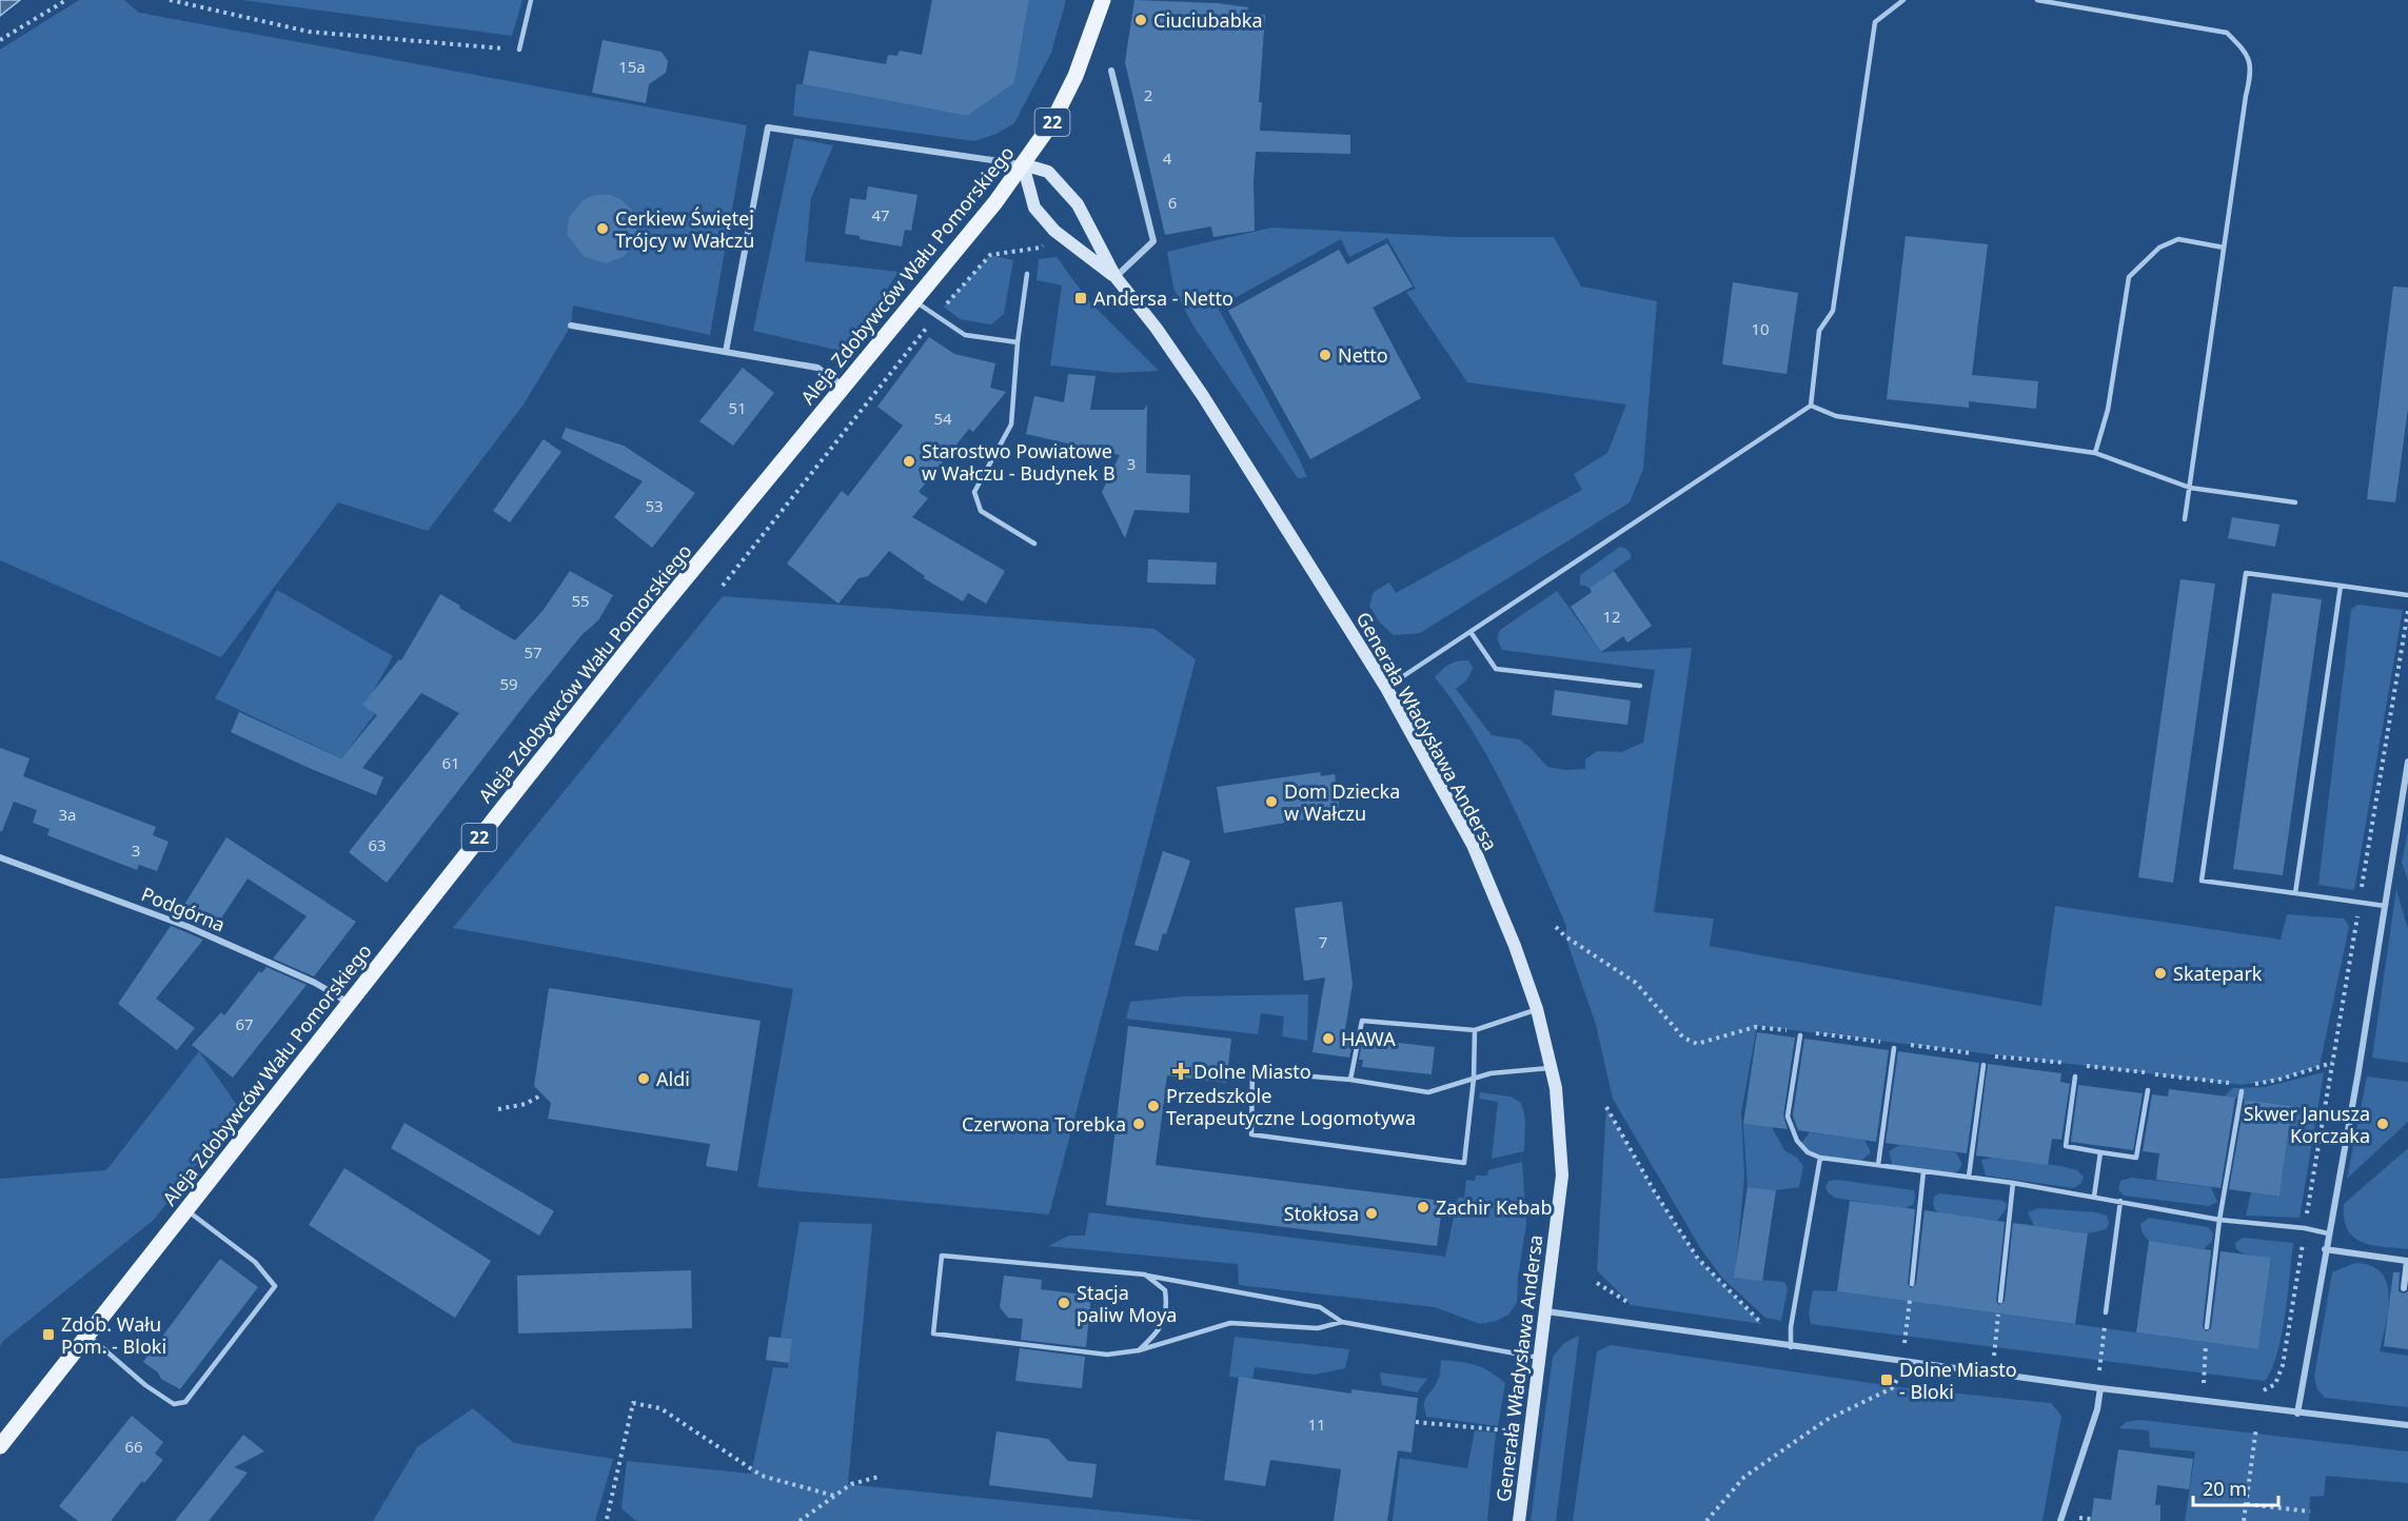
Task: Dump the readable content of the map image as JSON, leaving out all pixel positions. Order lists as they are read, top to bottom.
{
  "streets": {
    "main road": ["22", "Aleja Zdobywców Wału Pomorskiego", "Generała Władysława Andersa"],
    "street": ["Podgórna"]
  },
  "crossings": [
    ["Aleja Zdobywców Wału Pomorskiego", "Generała Władysława Andersa"],
    ["Aleja Zdobywców Wału Pomorskiego", "Podgórna"]
  ],
  "places": {
    "other": [
      "Ciuciubabka",
      "Cerkiew Świętej Trójcy w Wałczu",
      "Netto",
      "Starostwo Powiatowe w Wałczu - Budynek B",
      "Dom Dziecka w Wałczu",
      "Skatepark",
      "HAWA",
      "Aldi",
      "Przedszkole Terapeutyczne Logomotywa",
      "Czerwona Torebka",
      "Skwer Janusza Korczaka",
      "Zachir Kebab",
      "Stokłosa",
      "Stacja paliw Moya"
    ],
    "transit": ["Andersa - Netto", "Zdob. Wału Pom. - Bloki", "Dolne Miasto - Bloki"],
    "health": ["Dolne Miasto"]
  },
  "house_numbers": [
    "15a",
    "2",
    "4",
    "6",
    "47",
    "10",
    "51",
    "54",
    "3",
    "53",
    "55",
    "12",
    "57",
    "59",
    "61",
    "3a",
    "63",
    "3",
    "7",
    "67",
    "11",
    "66"
  ],
  "scale_bar": "20 m"
}
